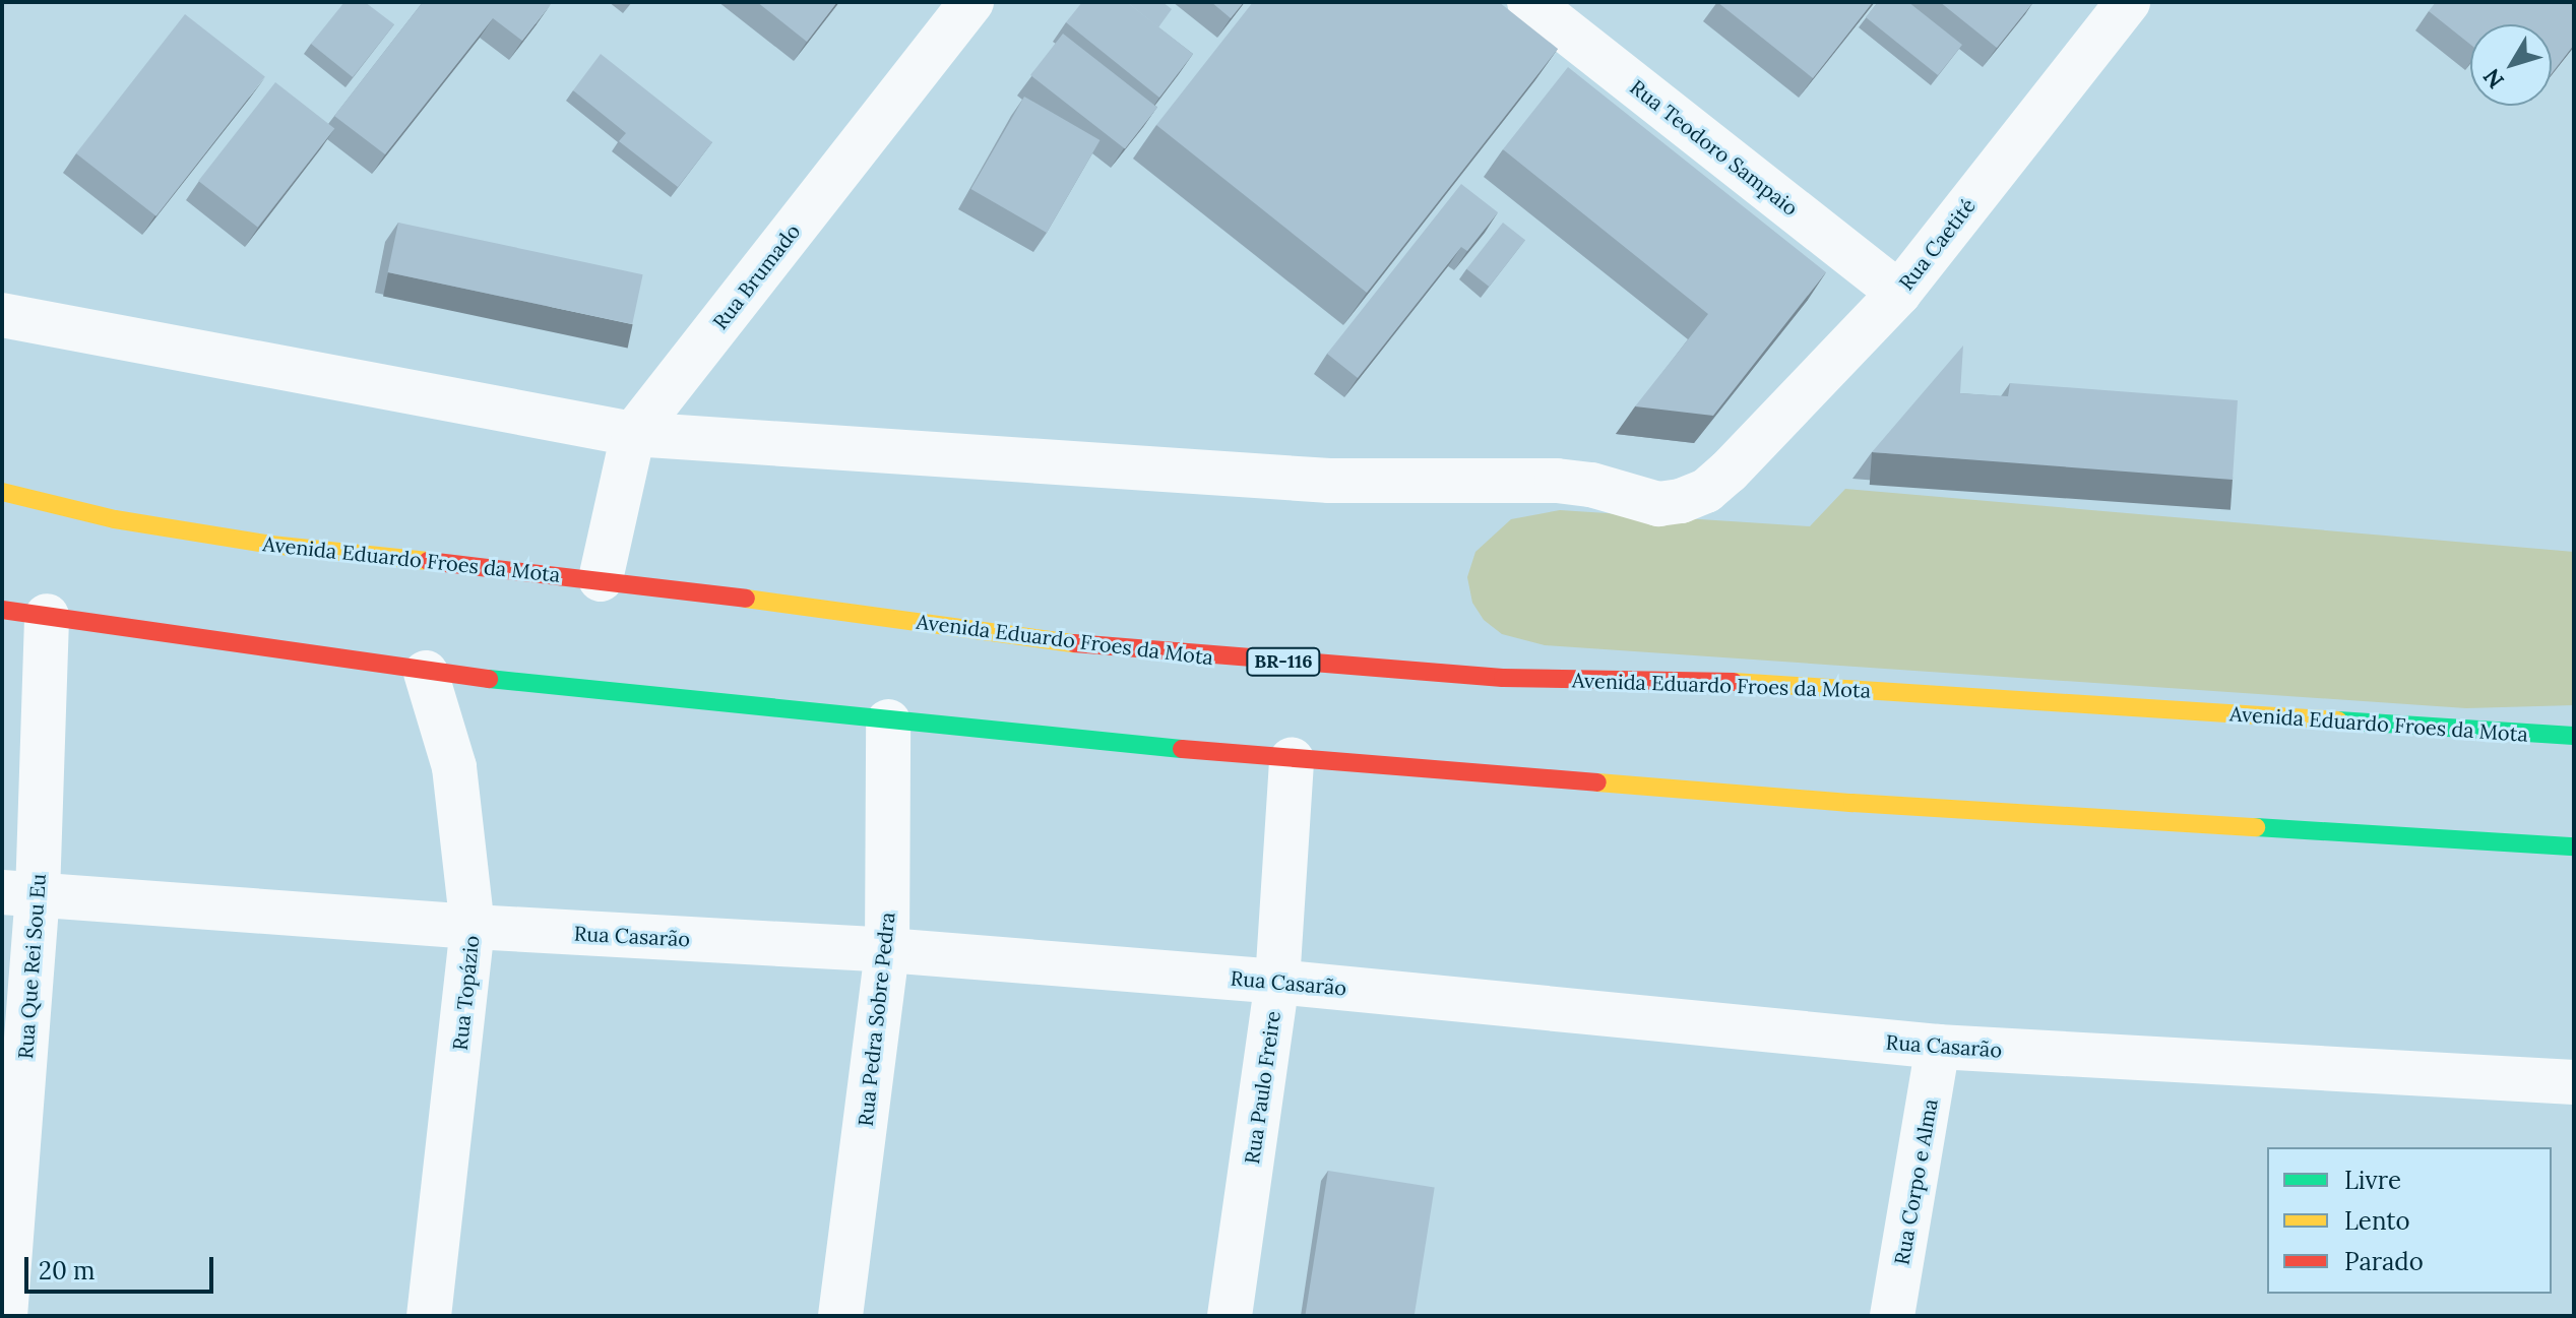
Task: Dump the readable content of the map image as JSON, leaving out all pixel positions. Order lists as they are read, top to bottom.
{
  "streets": {
    "highway": ["Avenida Eduardo Froes da Mota", "BR-116"],
    "street": [
      "Rua Teodoro Sampaio",
      "Rua Caetité",
      "Rua Brumado",
      "Rua Casarão",
      "Rua Que Rei Sou Eu",
      "Rua Topázio",
      "Rua Pedra Sobre Pedra",
      "Rua Paulo Freire",
      "Rua Corpo e Alma"
    ]
  },
  "crossings": [
    ["Rua Teodoro Sampaio", "Rua Caetité"],
    ["Rua Caetité", "Rua Brumado"],
    ["Rua Brumado", "Avenida Eduardo Froes da Mota"],
    ["Rua Casarão", "Rua Que Rei Sou Eu"],
    ["Rua Casarão", "Rua Topázio"],
    ["Rua Casarão", "Rua Pedra Sobre Pedra"],
    ["Rua Casarão", "Rua Paulo Freire"],
    ["Rua Casarão", "Rua Corpo e Alma"]
  ],
  "legend": ["Livre", "Lento", "Parado"],
  "scale_bar": "20 m",
  "north": "bottom left"
}
